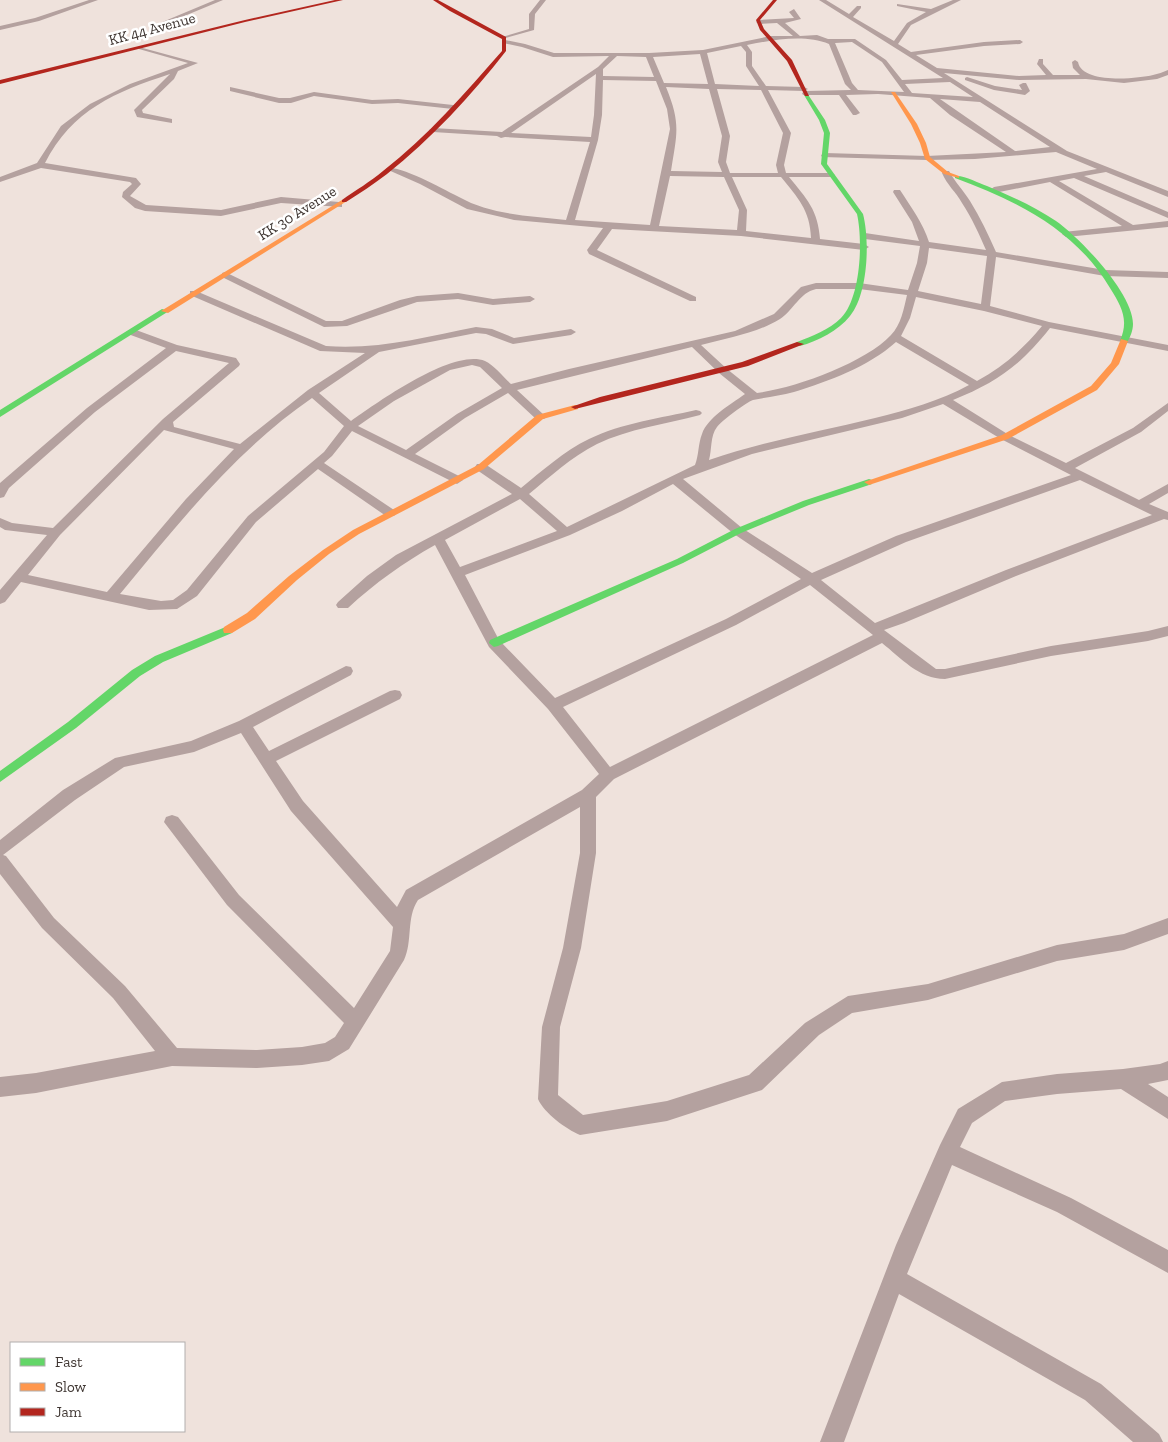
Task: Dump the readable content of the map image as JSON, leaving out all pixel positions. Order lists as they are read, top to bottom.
{
  "streets": {
    "street": ["KK 44 Avenue", "KK 30 Avenue"]
  },
  "legend": ["Fast", "Slow", "Jam"]
}
